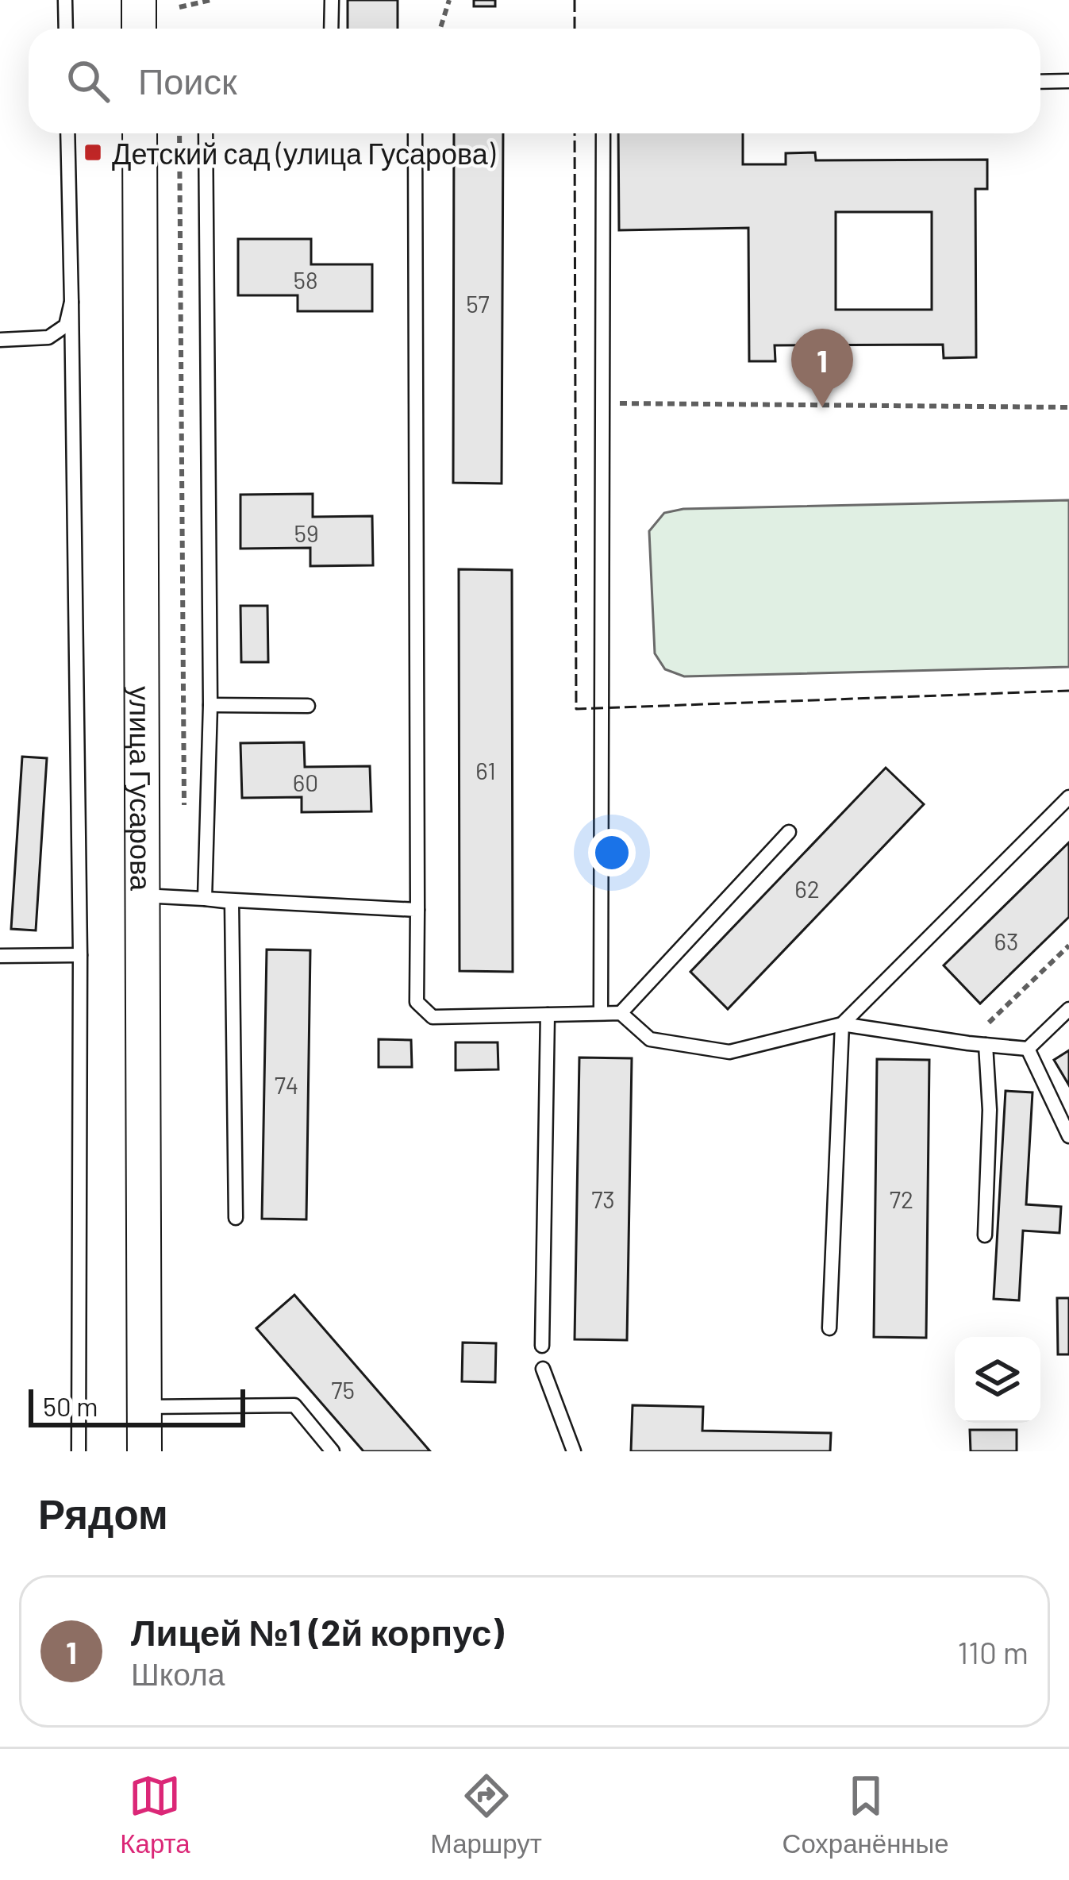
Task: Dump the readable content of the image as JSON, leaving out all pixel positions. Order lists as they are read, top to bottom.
{
  "streets": {
    "street": ["улица Гусарова"]
  },
  "places": {
    "transit": ["Детский сад (улица Гусарова)"]
  },
  "house_numbers": [
    "58",
    "57",
    "59",
    "61",
    "60",
    "62",
    "63",
    "74",
    "73",
    "72",
    "75"
  ],
  "scale_bar": "50 m",
  "page": {
    "search": "Поиск",
    "pins": "1",
    "scale": "50 m",
    "heading": "Рядом",
    "list": [
      {
        "mark": "1",
        "name": "Лицей №1 (2й корпус)",
        "note": "Школа",
        "value": "110 m"
      }
    ],
    "nav": ["Карта", "Маршрут", "Сохранённые"]
  }
}
